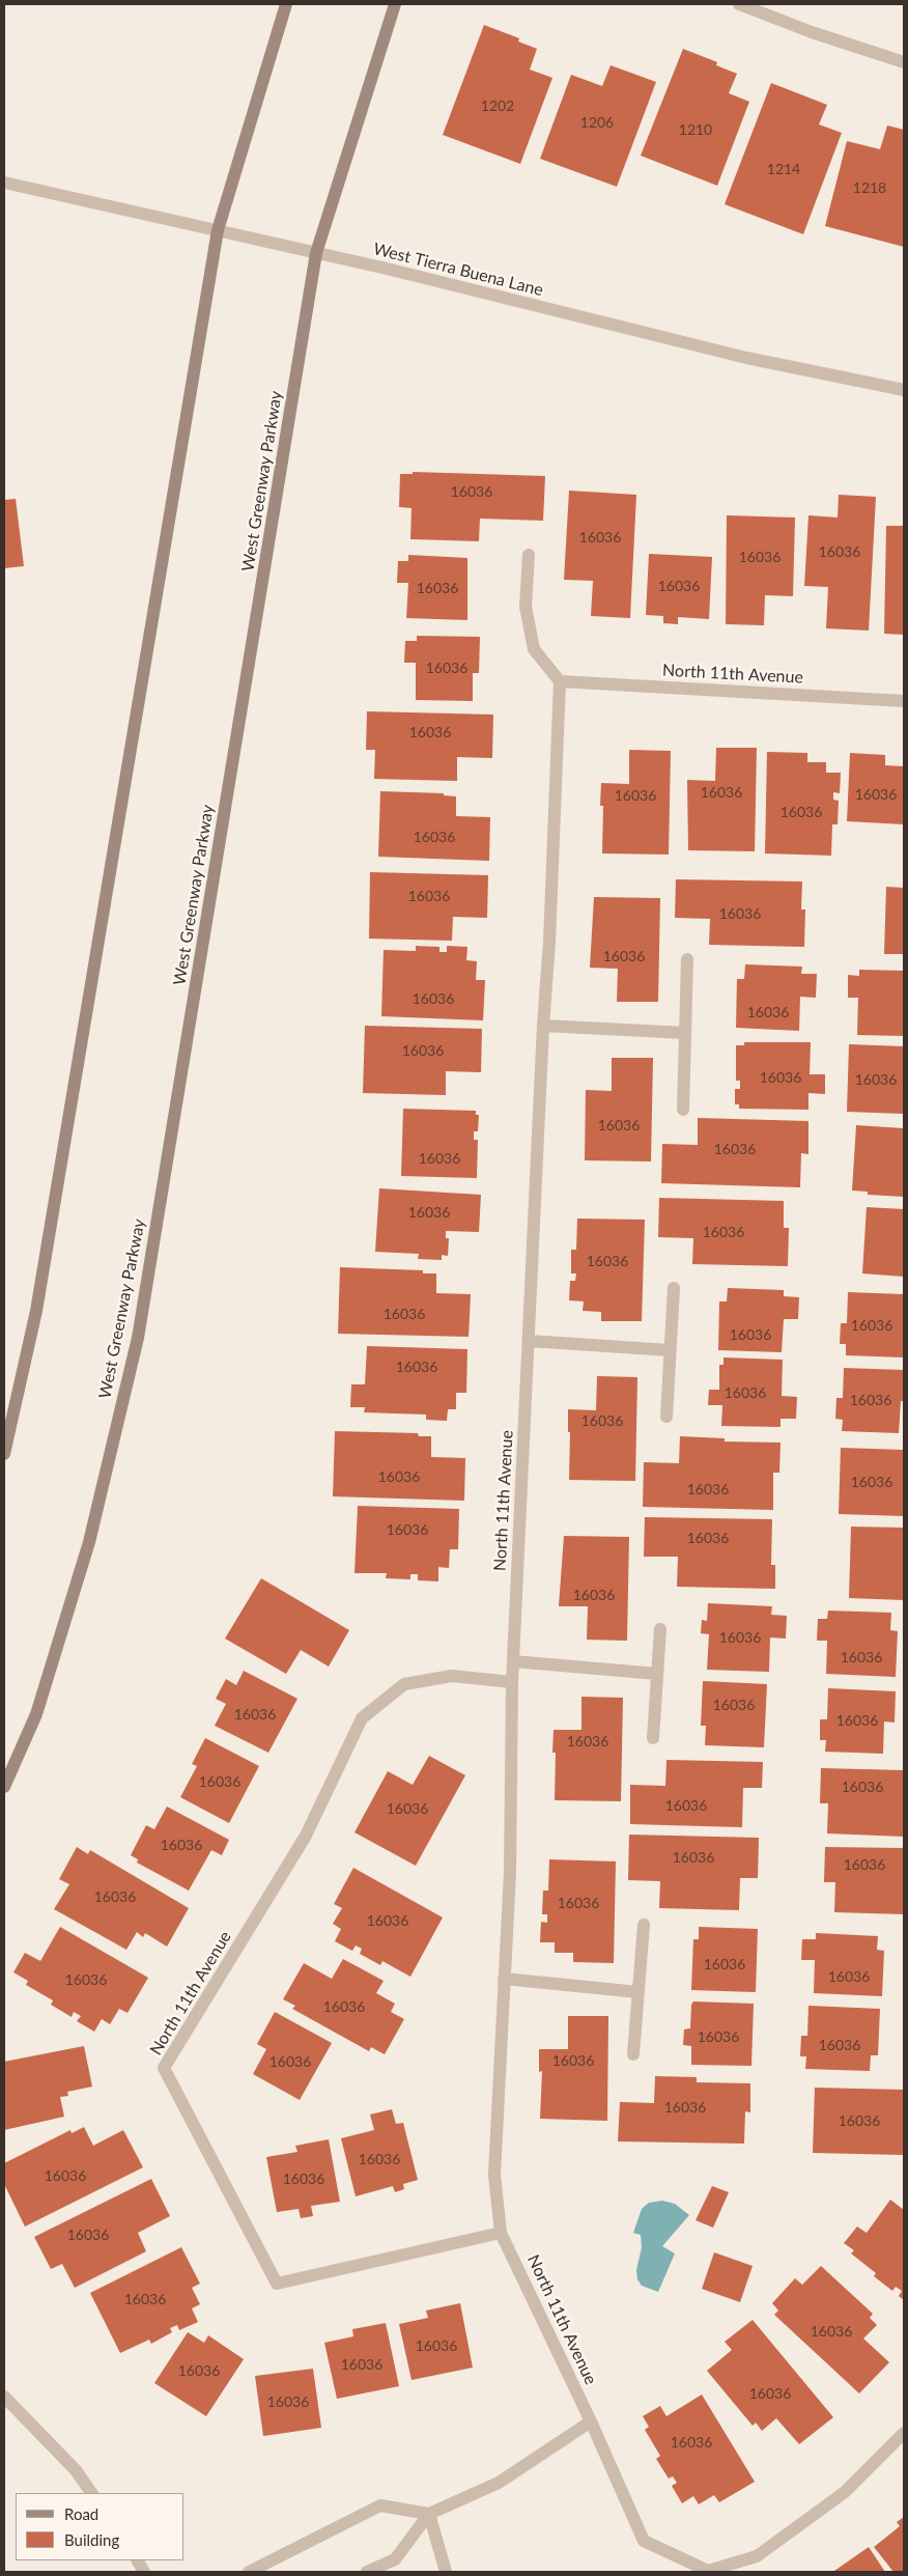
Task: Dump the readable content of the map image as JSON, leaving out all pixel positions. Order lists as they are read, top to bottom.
{
  "streets": {
    "main road": ["West Greenway Parkway"],
    "street": ["West Tierra Buena Lane", "North 11th Avenue"]
  },
  "crossings": [
    ["West Tierra Buena Lane", "West Greenway Parkway"]
  ],
  "house_numbers": [
    "1202",
    "1206",
    "1210",
    "1214",
    "1218",
    "16036",
    "16036",
    "16036",
    "16036",
    "16036",
    "16036",
    "16036",
    "16036",
    "16036",
    "16036",
    "16036",
    "16036",
    "16036",
    "16036",
    "16036",
    "16036",
    "16036",
    "16036",
    "16036",
    "16036",
    "16036",
    "16036",
    "16036",
    "16036",
    "16036",
    "16036",
    "16036",
    "16036",
    "16036",
    "16036",
    "16036",
    "16036",
    "16036",
    "16036",
    "16036",
    "16036",
    "16036",
    "16036",
    "16036",
    "16036",
    "16036",
    "16036",
    "16036",
    "16036",
    "16036",
    "16036",
    "16036",
    "16036",
    "16036",
    "16036",
    "16036",
    "16036",
    "16036",
    "16036",
    "16036",
    "16036",
    "16036",
    "16036",
    "16036",
    "16036",
    "16036",
    "16036",
    "16036",
    "16036",
    "16036",
    "16036",
    "16036",
    "16036",
    "16036",
    "16036",
    "16036",
    "16036",
    "16036",
    "16036",
    "16036",
    "16036",
    "16036",
    "16036"
  ],
  "legend": ["Road", "Building"]
}
